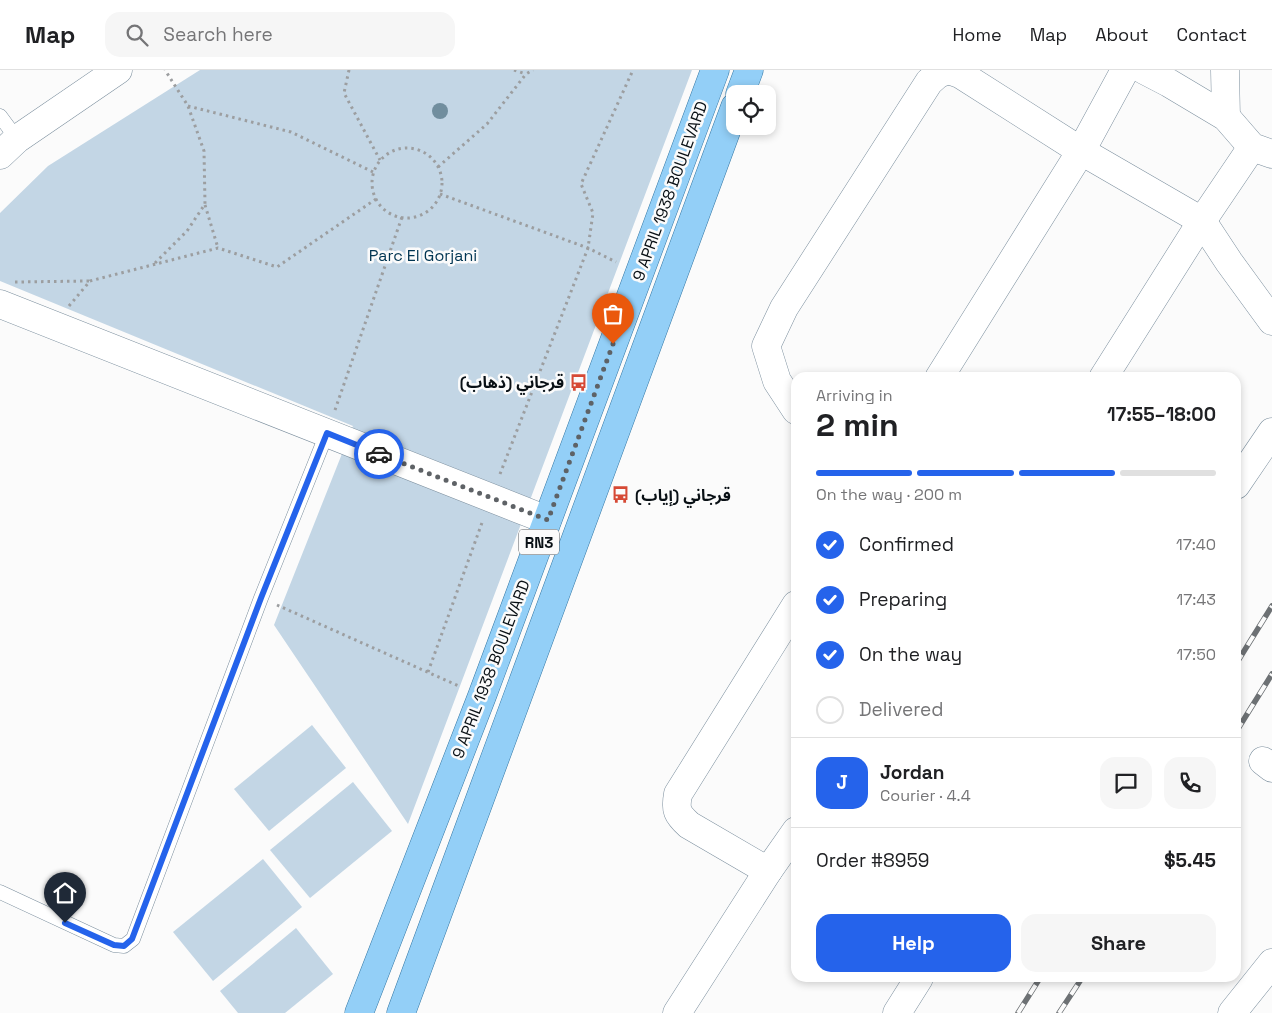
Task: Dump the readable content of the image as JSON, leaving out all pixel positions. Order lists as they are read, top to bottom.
{
  "streets": {
    "main road": ["9 APRIL 1938 BOULEVARD", "RN3"]
  },
  "parks": ["Parc El Gorjani"],
  "places": {
    "bus stop": ["قرجاني (ذهاب)", "قرجاني (إياب)"]
  },
  "page": {
    "header": "Map",
    "search": "Search here",
    "nav": [
      "Home",
      "Map",
      "About",
      "Contact"
    ],
    "heading": ["2 min", "Arriving in", "17:55–18:00"],
    "panel": [
      "Jordan",
      "Courier · 4.4",
      "Order #8959",
      "$5.45"
    ],
    "bar": "On the way · 200 m",
    "list": [
      ["Confirmed", "17:40"],
      ["Preparing", "17:43"],
      ["On the way", "17:50"],
      "Delivered"
    ],
    "round": "J",
    "buttons": ["Help", "Share"]
  }
}
